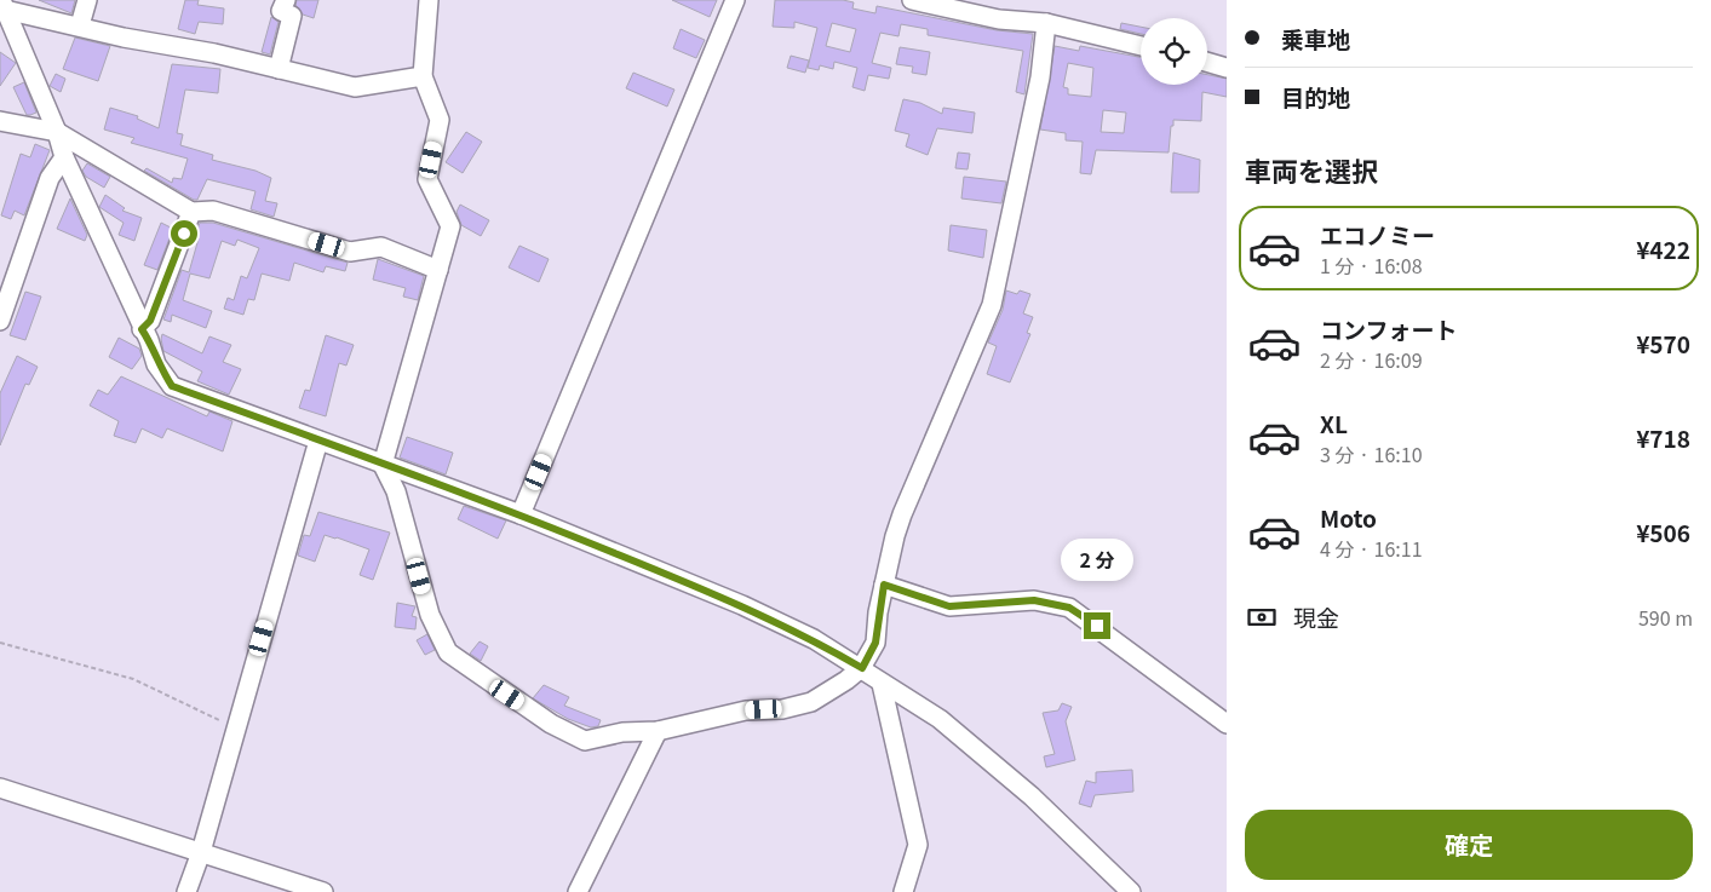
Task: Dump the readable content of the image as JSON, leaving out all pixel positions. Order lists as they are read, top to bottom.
{
  "page": {
    "banner": ["乗車地", "目的地"],
    "heading": "車両を選択",
    "list": [
      {
        "name": "エコノミー",
        "note": "1 分 · 16:08",
        "value": "¥422"
      },
      {
        "name": "コンフォート",
        "note": "2 分 · 16:09",
        "value": "¥570"
      },
      {
        "name": "XL",
        "note": "3 分 · 16:10",
        "value": "¥718"
      },
      {
        "name": "Moto",
        "note": "4 分 · 16:11",
        "value": "¥506"
      }
    ],
    "bubble": "2 分",
    "pay": ["現金", "590 m"],
    "buttons": "確定"
  }
}
